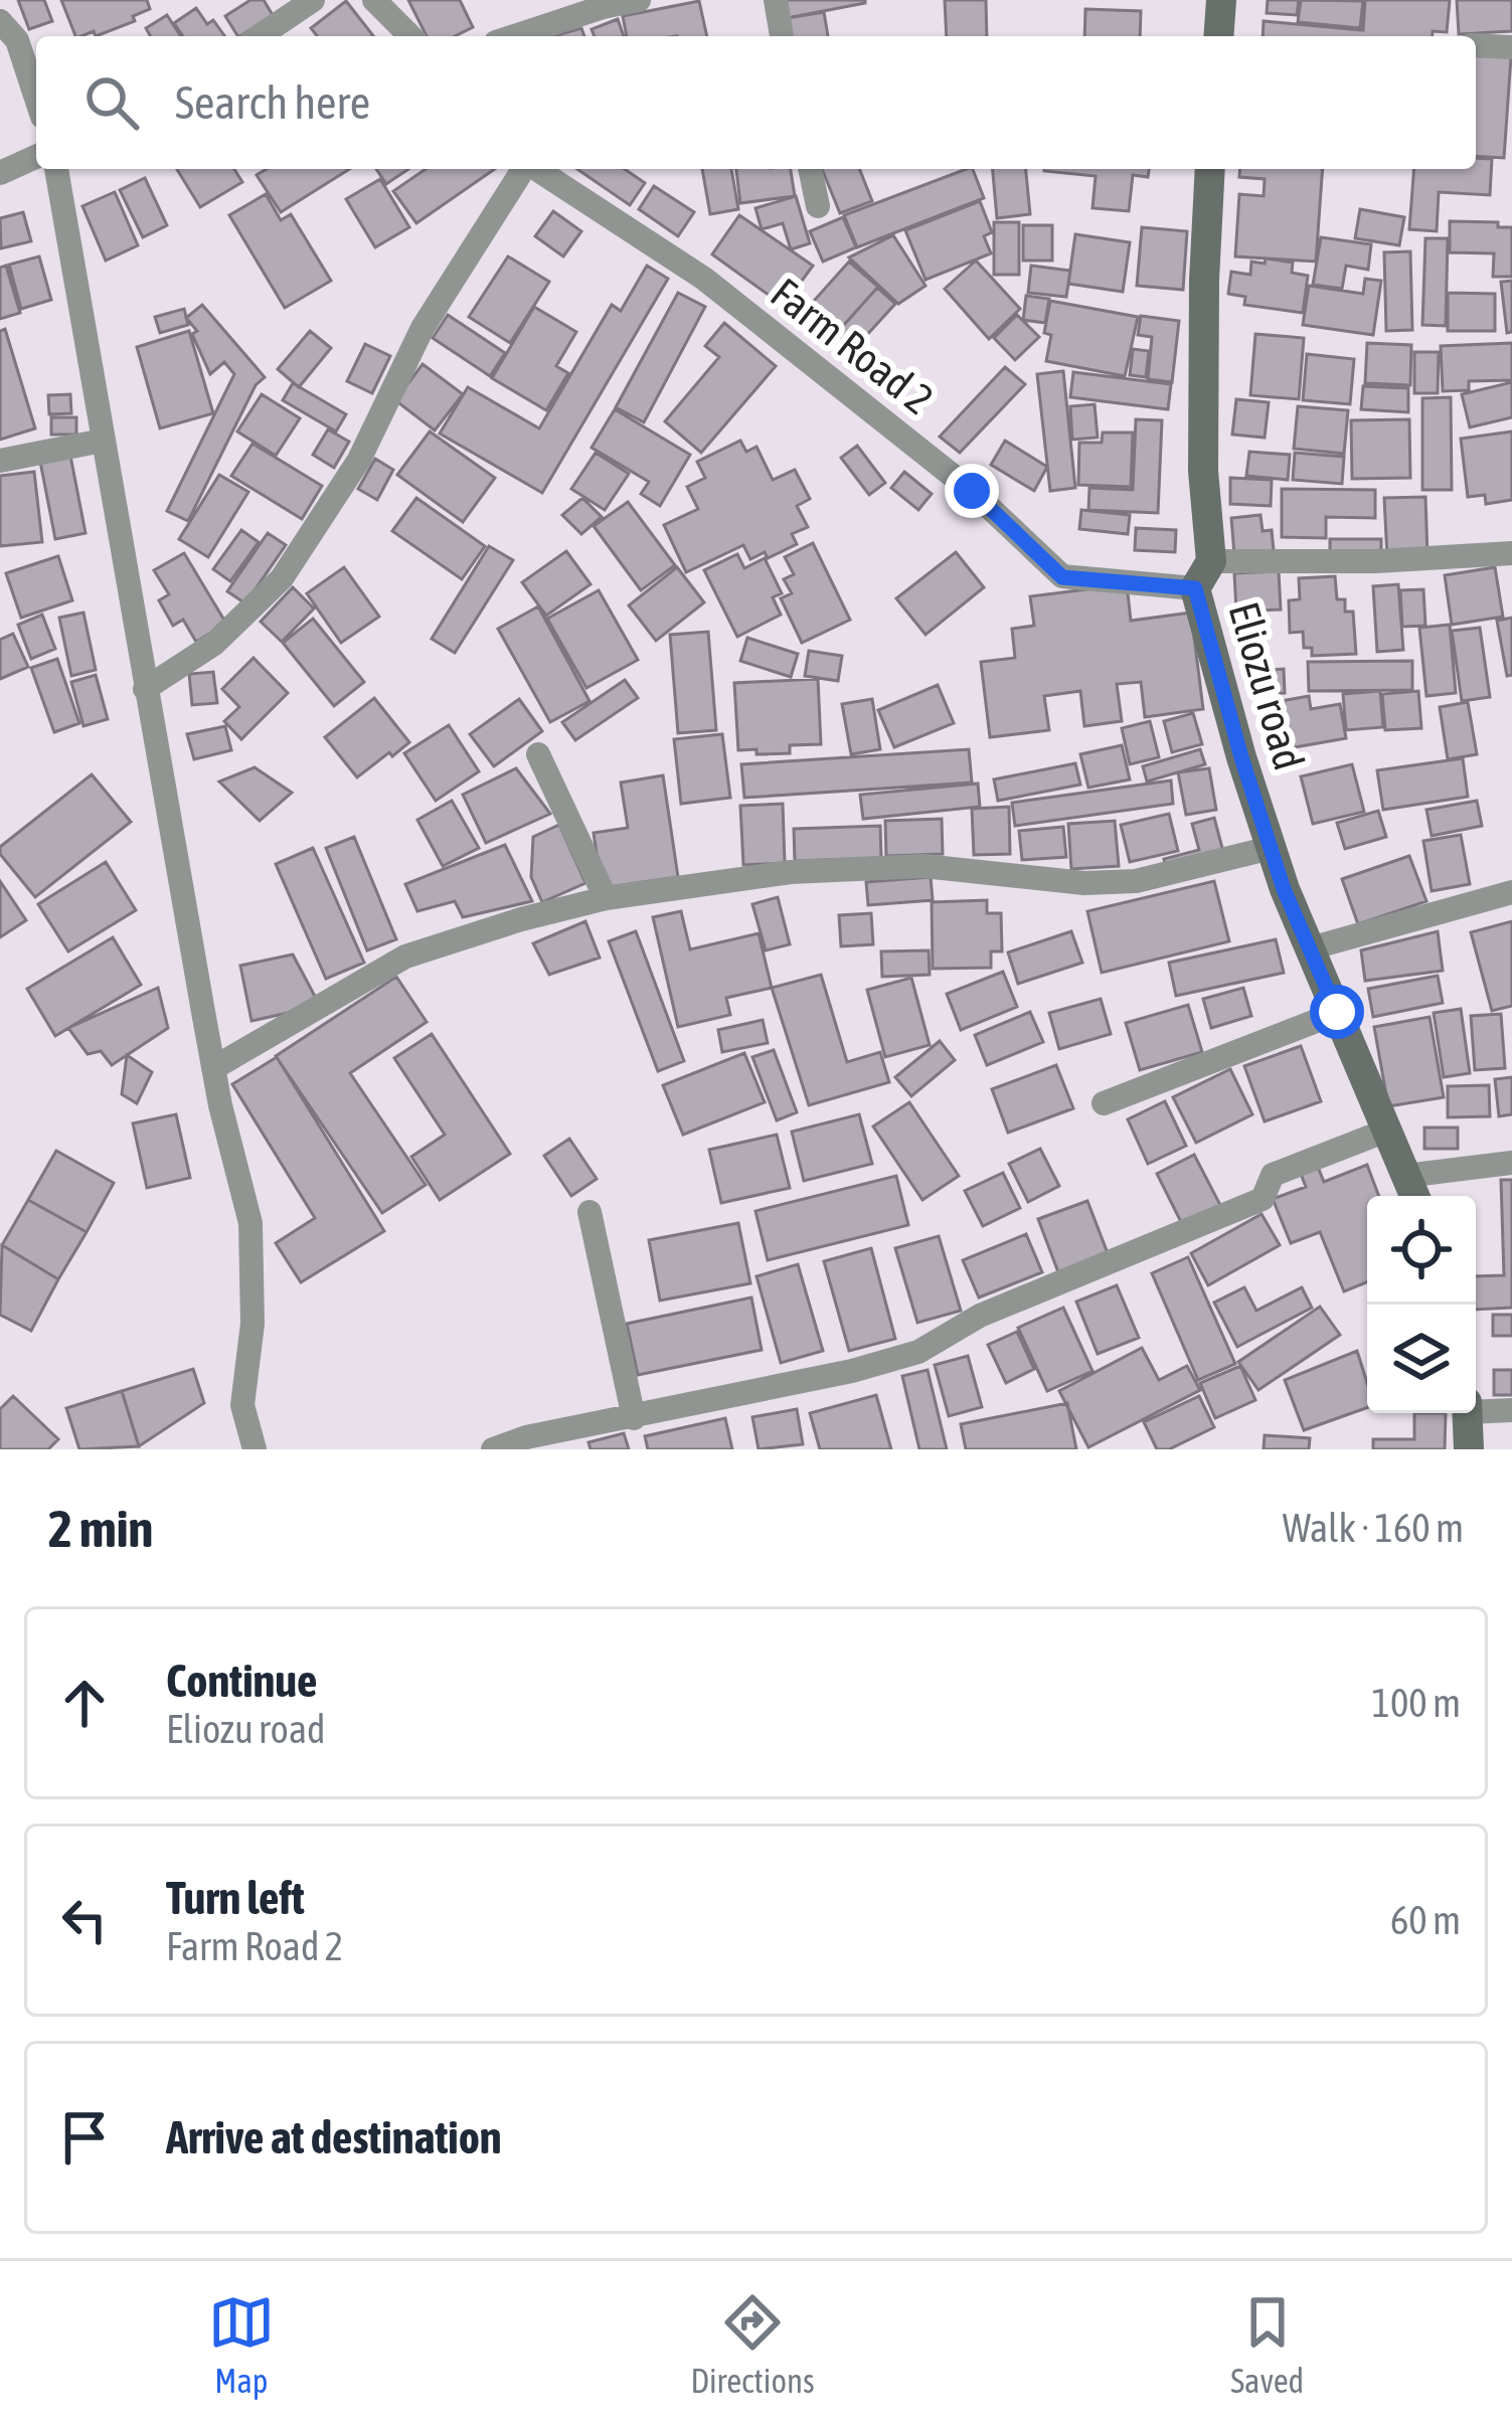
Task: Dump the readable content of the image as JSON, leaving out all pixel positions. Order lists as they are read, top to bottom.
{
  "streets": {
    "street": ["Farm Road 2", "Eliozu road"]
  },
  "crossings": [
    ["Farm Road 2", "Eliozu road"]
  ],
  "page": {
    "search": "Search here",
    "heading": ["2 min", "Walk · 160 m"],
    "list": [
      ["Continue", "Eliozu road", "100 m"],
      ["Turn left", "Farm Road 2", "60 m"],
      "Arrive at destination"
    ],
    "nav": ["Map", "Directions", "Saved"]
  }
}
